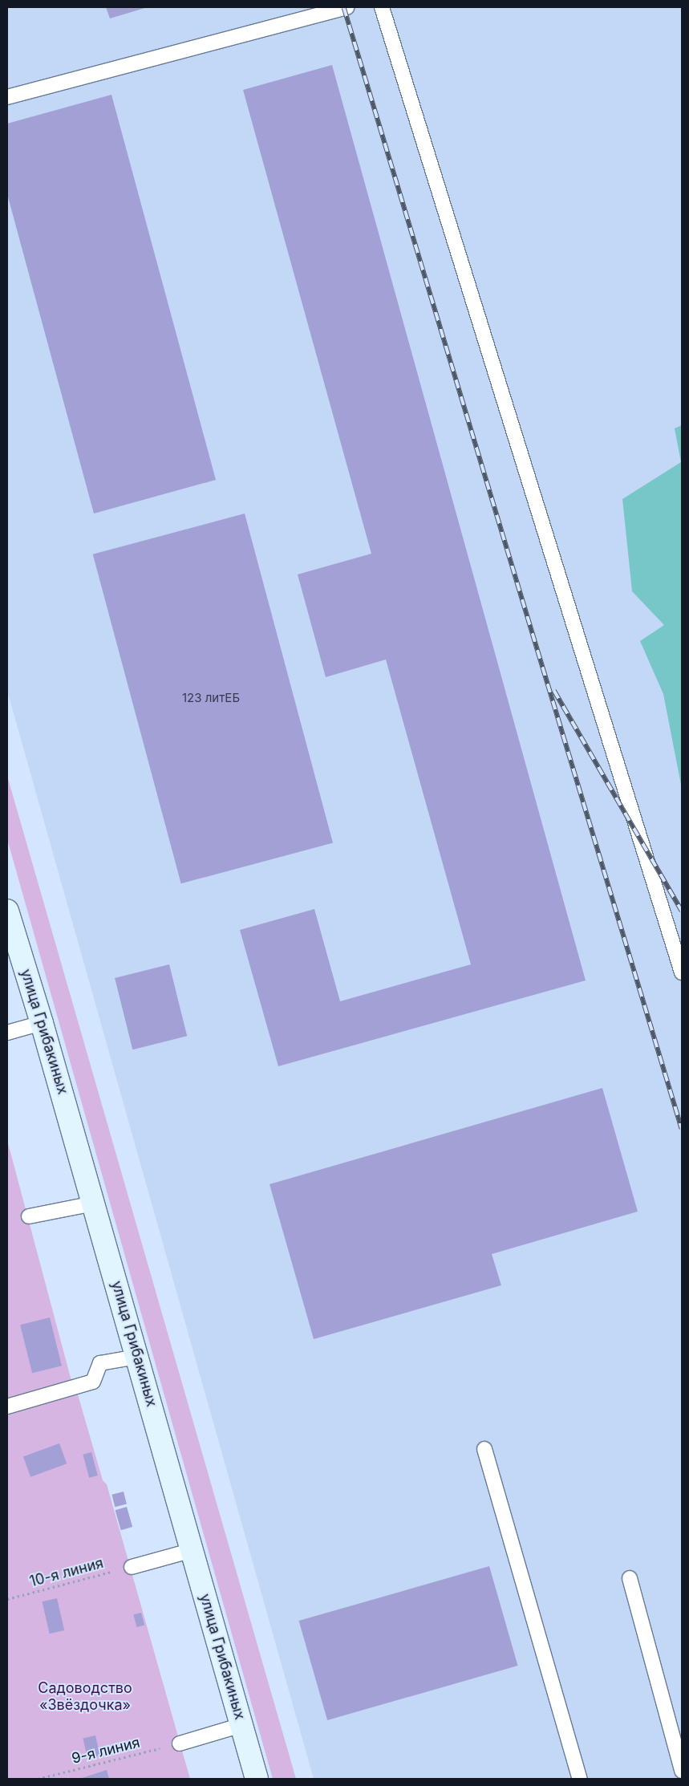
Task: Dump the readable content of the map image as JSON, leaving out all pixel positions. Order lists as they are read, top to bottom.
{
  "streets": {
    "street": ["улица Грибакиных"],
    "path": ["10-я линия", "9-я линия"]
  },
  "parks": ["Садоводство «Звёздочка»"],
  "house_numbers": ["123 литЕБ"]
}
